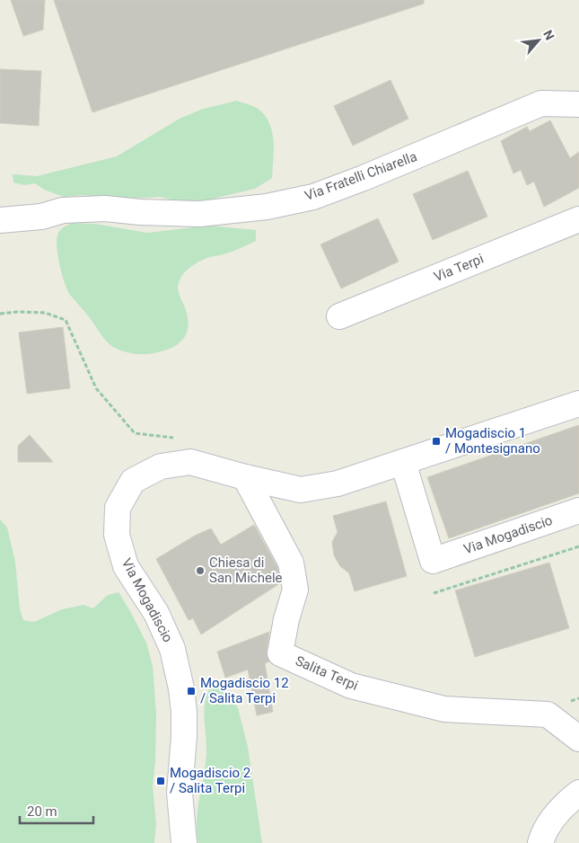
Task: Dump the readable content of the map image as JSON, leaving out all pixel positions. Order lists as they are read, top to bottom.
{
  "streets": {
    "street": [
      "Via Fratelli Chiarella",
      "Via Terpi",
      "Via Mogadiscio",
      "Salita Terpi"
    ]
  },
  "crossings": [
    ["Via Mogadiscio", "Salita Terpi"]
  ],
  "places": {
    "transit": ["Mogadiscio 1 / Montesignano", "Mogadiscio 12 / Salita Terpi", "Mogadiscio 2 / Salita Terpi"],
    "other": ["Chiesa di San Michele"]
  },
  "scale_bar": "20 m",
  "north": "top right"
}
